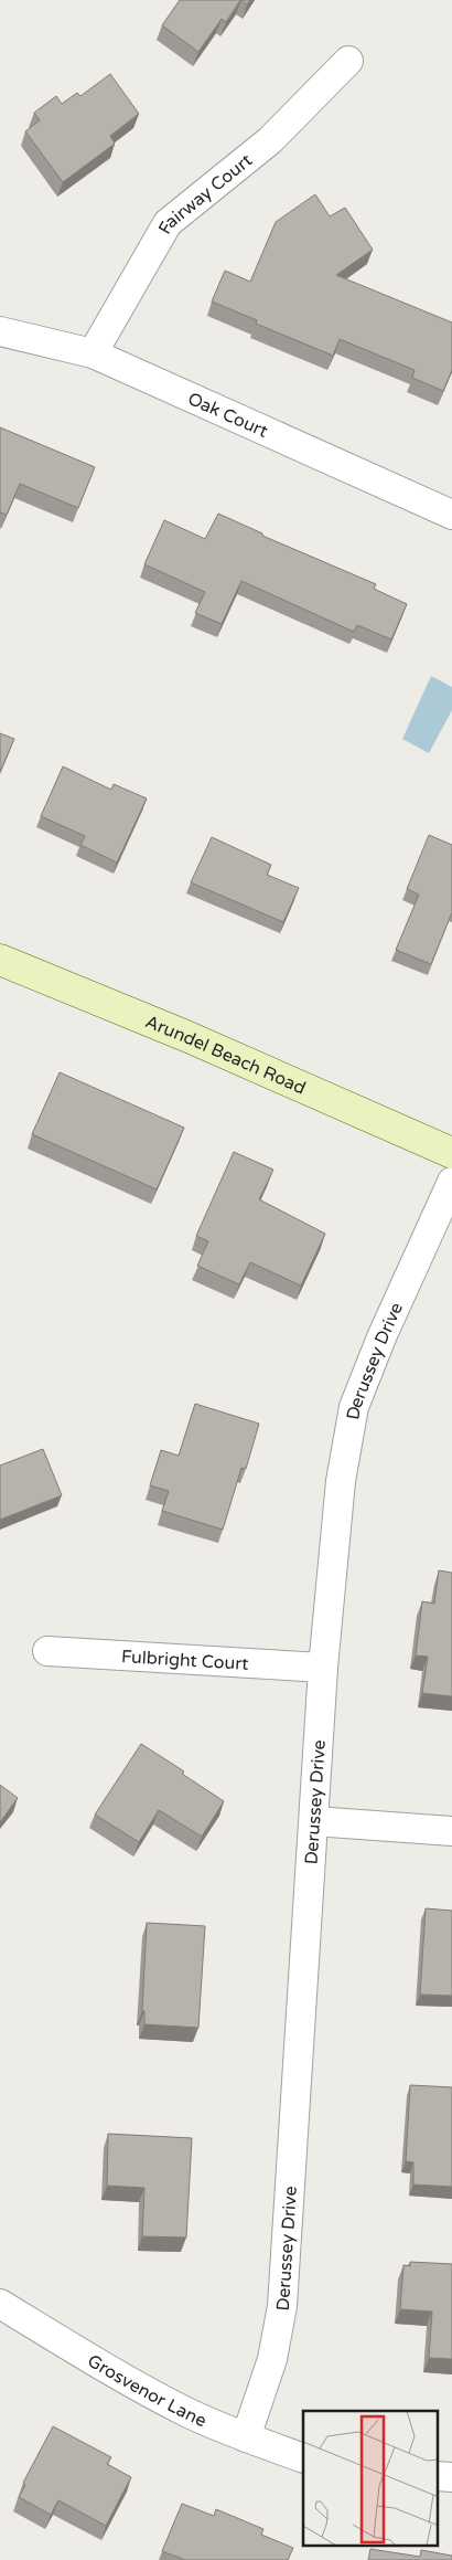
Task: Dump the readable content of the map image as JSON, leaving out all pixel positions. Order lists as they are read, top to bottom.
{
  "streets": {
    "street": [
      "Fairway Court",
      "Oak Court",
      "Arundel Beach Road",
      "Derussey Drive",
      "Fulbright Court",
      "Grosvenor Lane"
    ]
  },
  "crossings": [
    ["Fairway Court", "Oak Court"],
    ["Derussey Drive", "Fulbright Court"],
    ["Derussey Drive", "Grosvenor Lane"]
  ]
}
